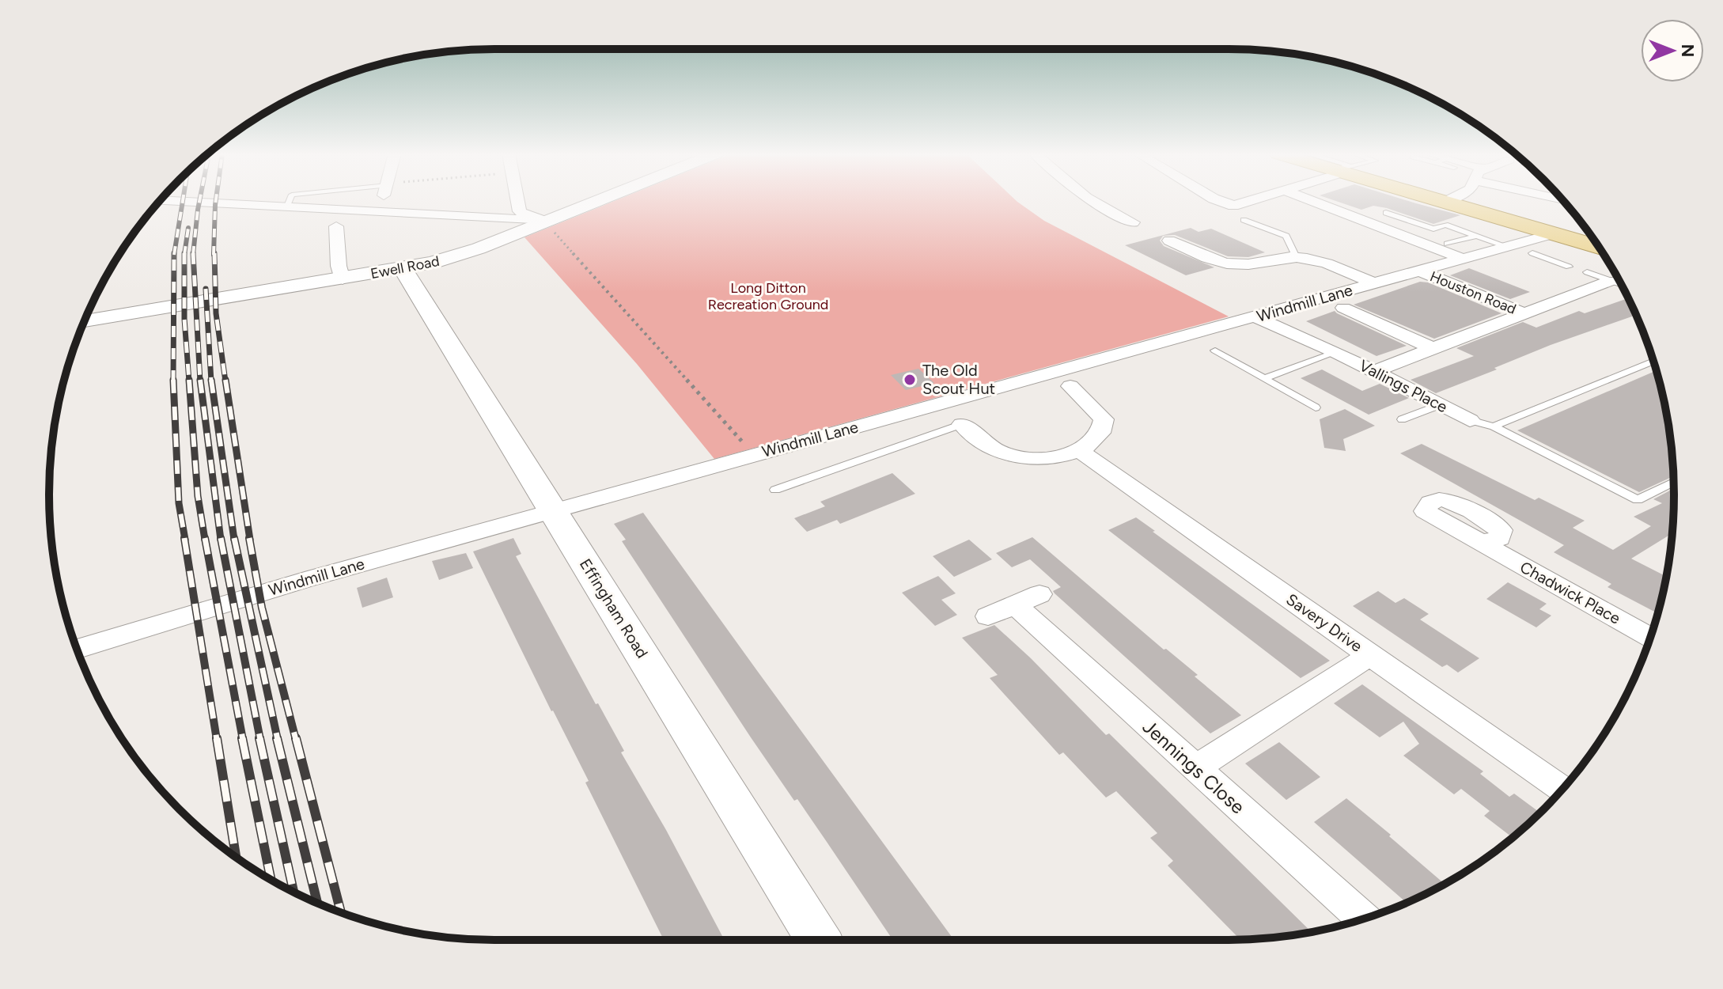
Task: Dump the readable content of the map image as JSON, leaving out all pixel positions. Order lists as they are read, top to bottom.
{
  "streets": {
    "street": [
      "Ewell Road",
      "Houston Road",
      "Windmill Lane",
      "Vallings Place",
      "Chadwick Place",
      "Effingham Road",
      "Savery Drive",
      "Jennings Close"
    ]
  },
  "crossings": [
    ["Ewell Road", "Effingham Road"],
    ["Houston Road", "Windmill Lane"],
    ["Windmill Lane", "Vallings Place"],
    ["Windmill Lane", "Effingham Road"]
  ],
  "parks": ["Long Ditton Recreation Ground"],
  "places": ["The Old Scout Hut"],
  "north": "right"
}
